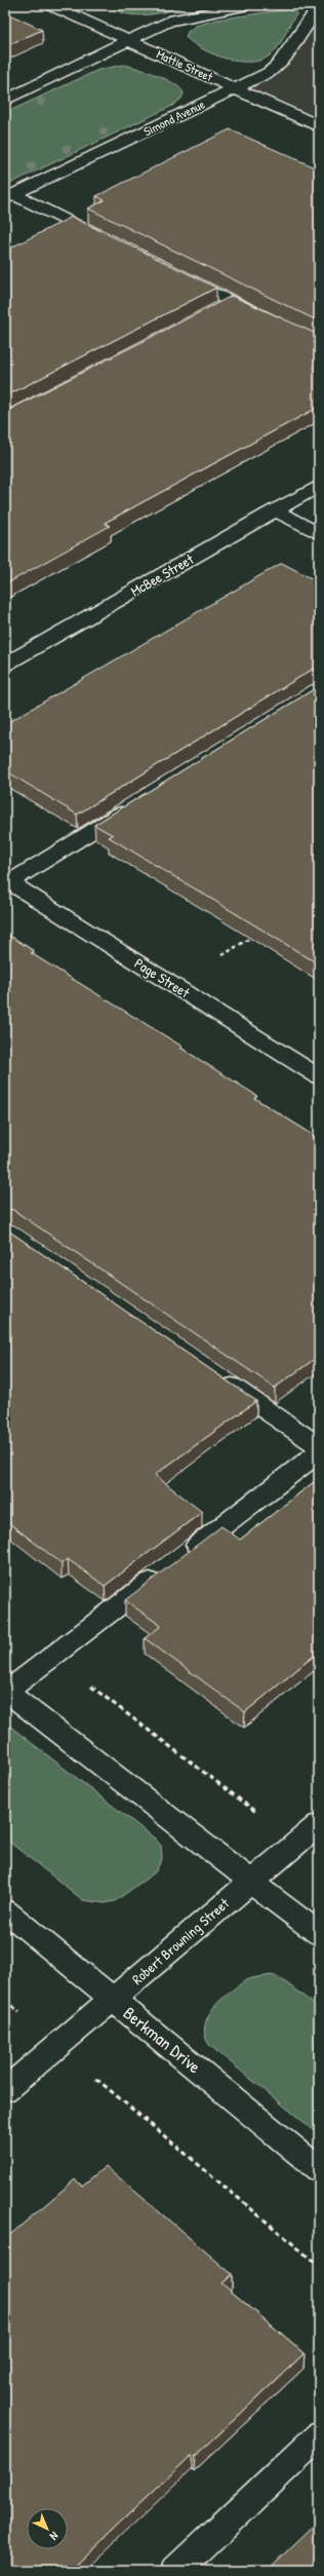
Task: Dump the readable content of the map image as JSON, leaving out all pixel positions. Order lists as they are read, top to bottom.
{
  "streets": {
    "street": [
      "Mattie Street",
      "Simond Avenue",
      "McBee Street",
      "Page Street",
      "Robert Browning Street",
      "Berkman Drive"
    ]
  },
  "crossings": [
    ["Mattie Street", "Simond Avenue"],
    ["Robert Browning Street", "Berkman Drive"]
  ],
  "north": "bottom right"
}
